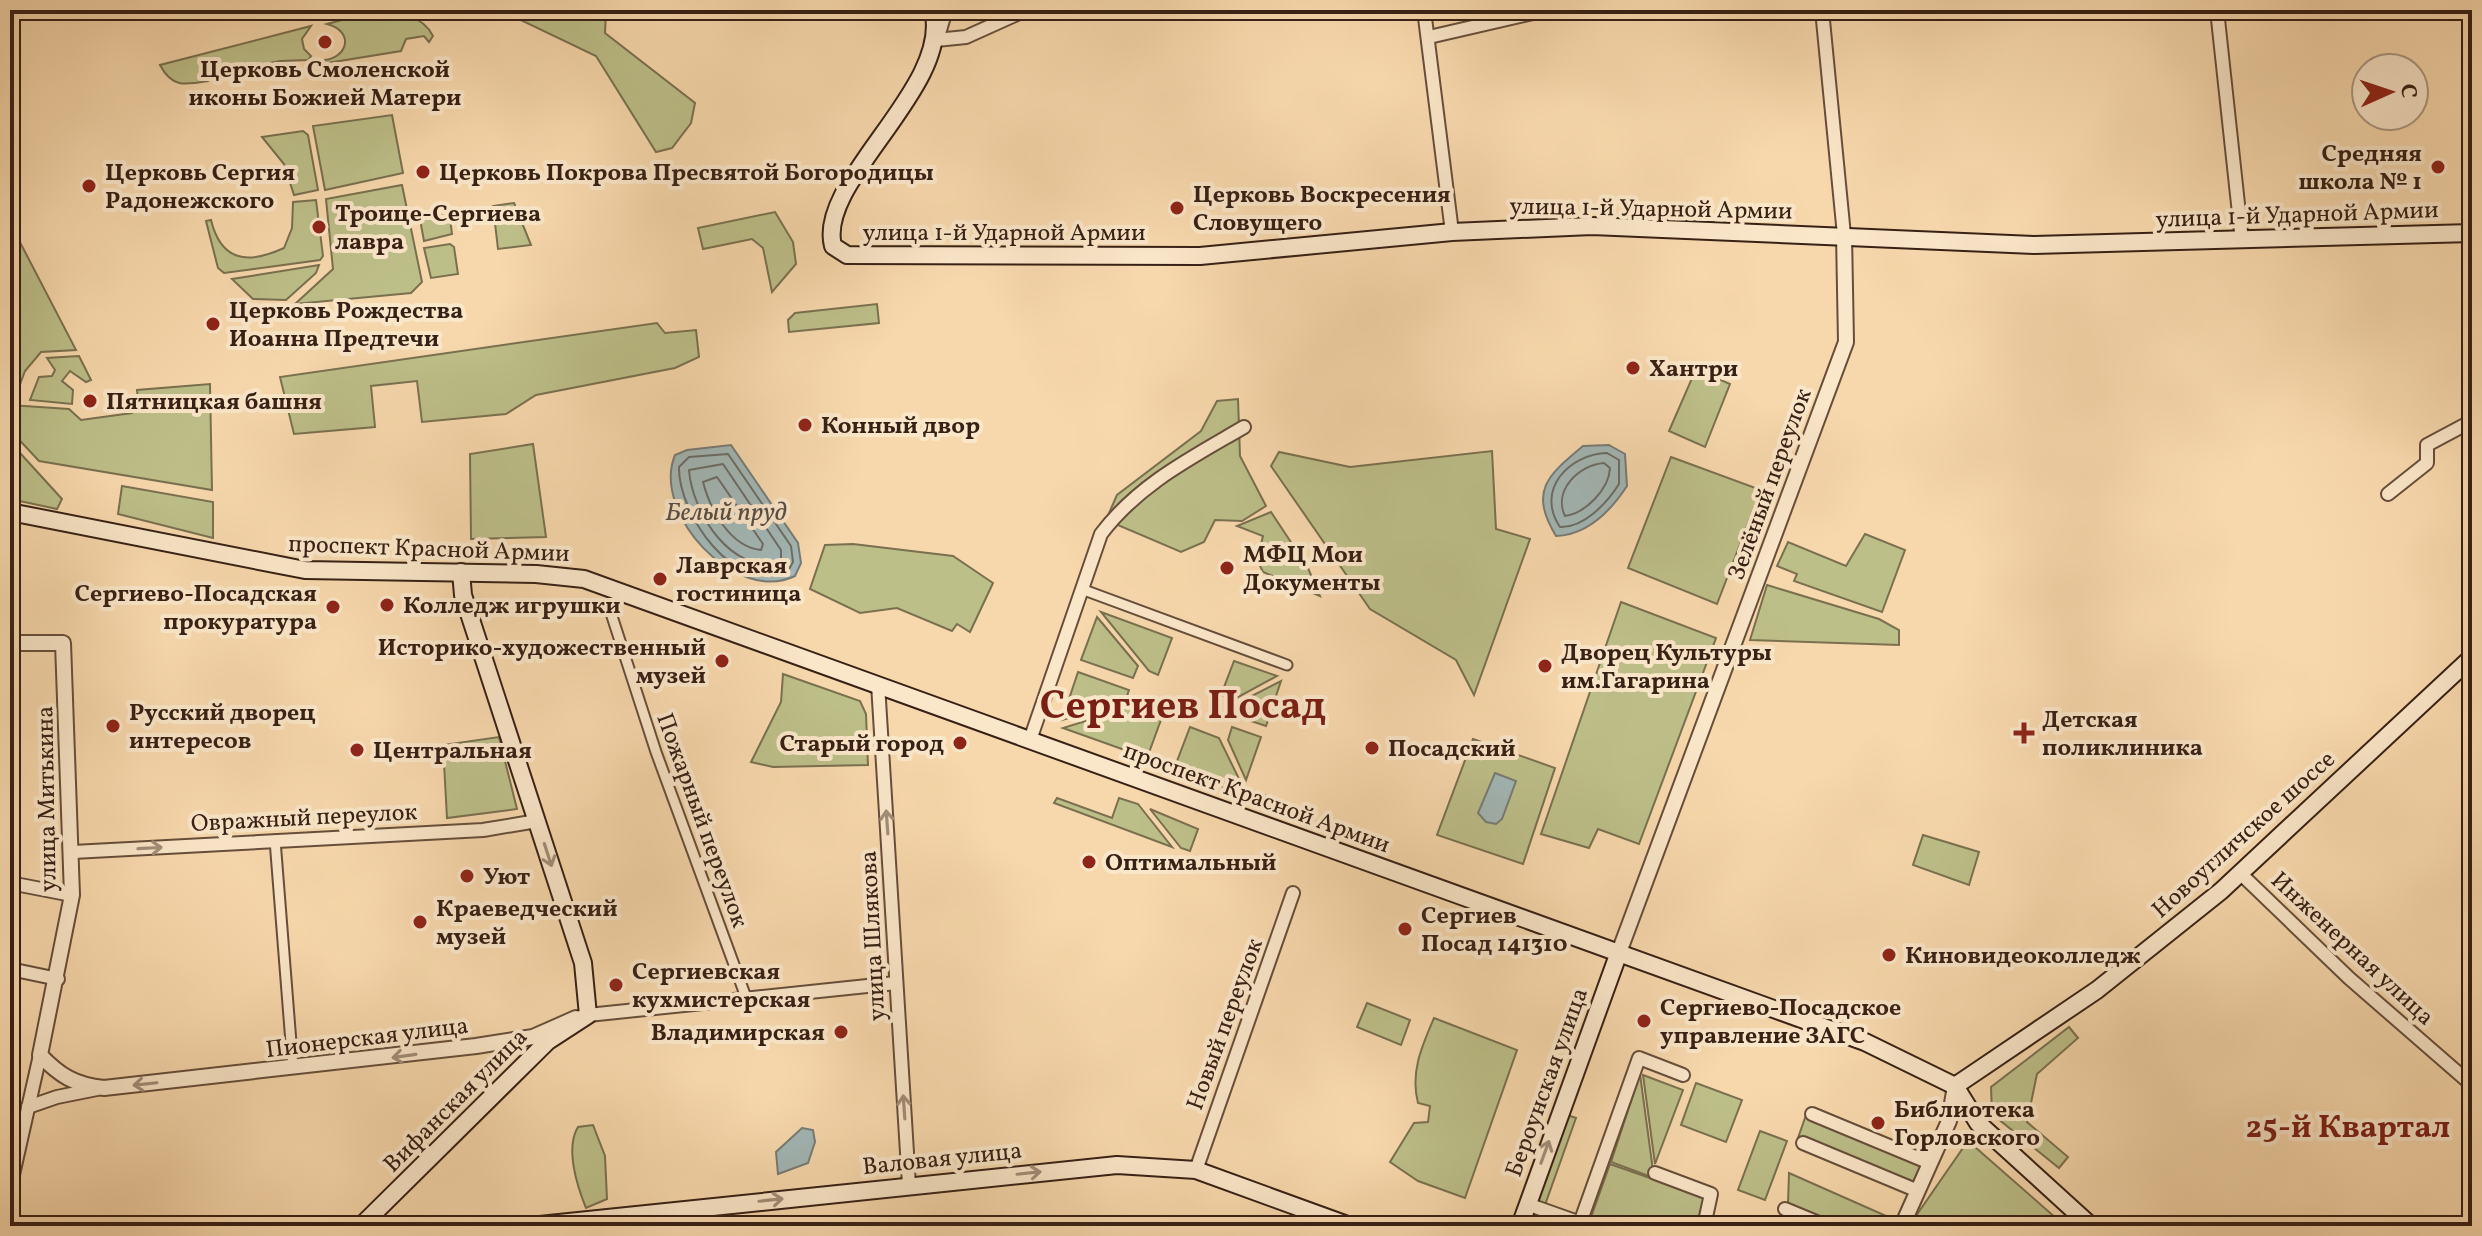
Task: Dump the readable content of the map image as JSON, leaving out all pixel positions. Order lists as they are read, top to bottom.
{
  "streets": {
    "main road": [
      "улица 1-й Ударной Армии",
      "проспект Красной Армии",
      "Новоугличское шоссе",
      "Бероунская улица",
      "Вифанская улица",
      "Валовая улица"
    ],
    "street": [
      "Зелёный переулок",
      "улица Митькина",
      "Овражный переулок",
      "Пожарный переулок",
      "улица Шлякова",
      "Инженерная улица",
      "Новый переулок",
      "Пионерская улица"
    ]
  },
  "crossings": [
    ["улица 1-й Ударной Армии", "Зелёный переулок"],
    ["Зелёный переулок", "проспект Красной Армии"],
    ["Зелёный переулок", "Бероунская улица"],
    ["проспект Красной Армии", "Новоугличское шоссе"],
    ["проспект Красной Армии", "улица Шлякова"],
    ["проспект Красной Армии", "Бероунская улица"],
    ["улица Митькина", "Овражный переулок"],
    ["улица Митькина", "Пионерская улица"],
    ["Пожарный переулок", "Пионерская улица"],
    ["Новоугличское шоссе", "Инженерная улица"],
    ["улица Шлякова", "Пионерская улица"],
    ["улица Шлякова", "Валовая улица"],
    ["Новый переулок", "Валовая улица"],
    ["Пионерская улица", "Вифанская улица"]
  ],
  "one_way": [
    "Овражный переулок",
    "улица Шлякова",
    "Пионерская улица",
    "Бероунская улица",
    "Валовая улица"
  ],
  "districts": ["Сергиев Посад", "25-й Квартал"],
  "water": ["Белый пруд"],
  "places": {
    "other": [
      "Церковь Смоленской иконы Божией Матери",
      "Средняя школа № 1",
      "Церковь Покрова Пресвятой Богородицы",
      "Церковь Сергия Радонежского",
      "Церковь Воскресения Словущего",
      "Троице-Сергиева лавра",
      "Церковь Рождества Иоанна Предтечи",
      "Хантри",
      "Пятницкая башня",
      "Конный двор",
      "МФЦ Мои Документы",
      "Лаврская гостиница",
      "Колледж игрушки",
      "Сергиево-Посадская прокуратура",
      "Историко-художественный музей",
      "Дворец Культуры им.Гагарина",
      "Русский дворец интересов",
      "Старый город",
      "Посадский",
      "Центральная",
      "Оптимальный",
      "Уют",
      "Краеведческий музей",
      "Сергиев Посад 141310",
      "Киновидеоколледж",
      "Сергиевская кухмистерская",
      "Сергиево-Посадское управление ЗАГС",
      "Владимирская",
      "Библиотека Горловского"
    ],
    "health": ["Детская поликлиника"]
  },
  "north": "right"
}
